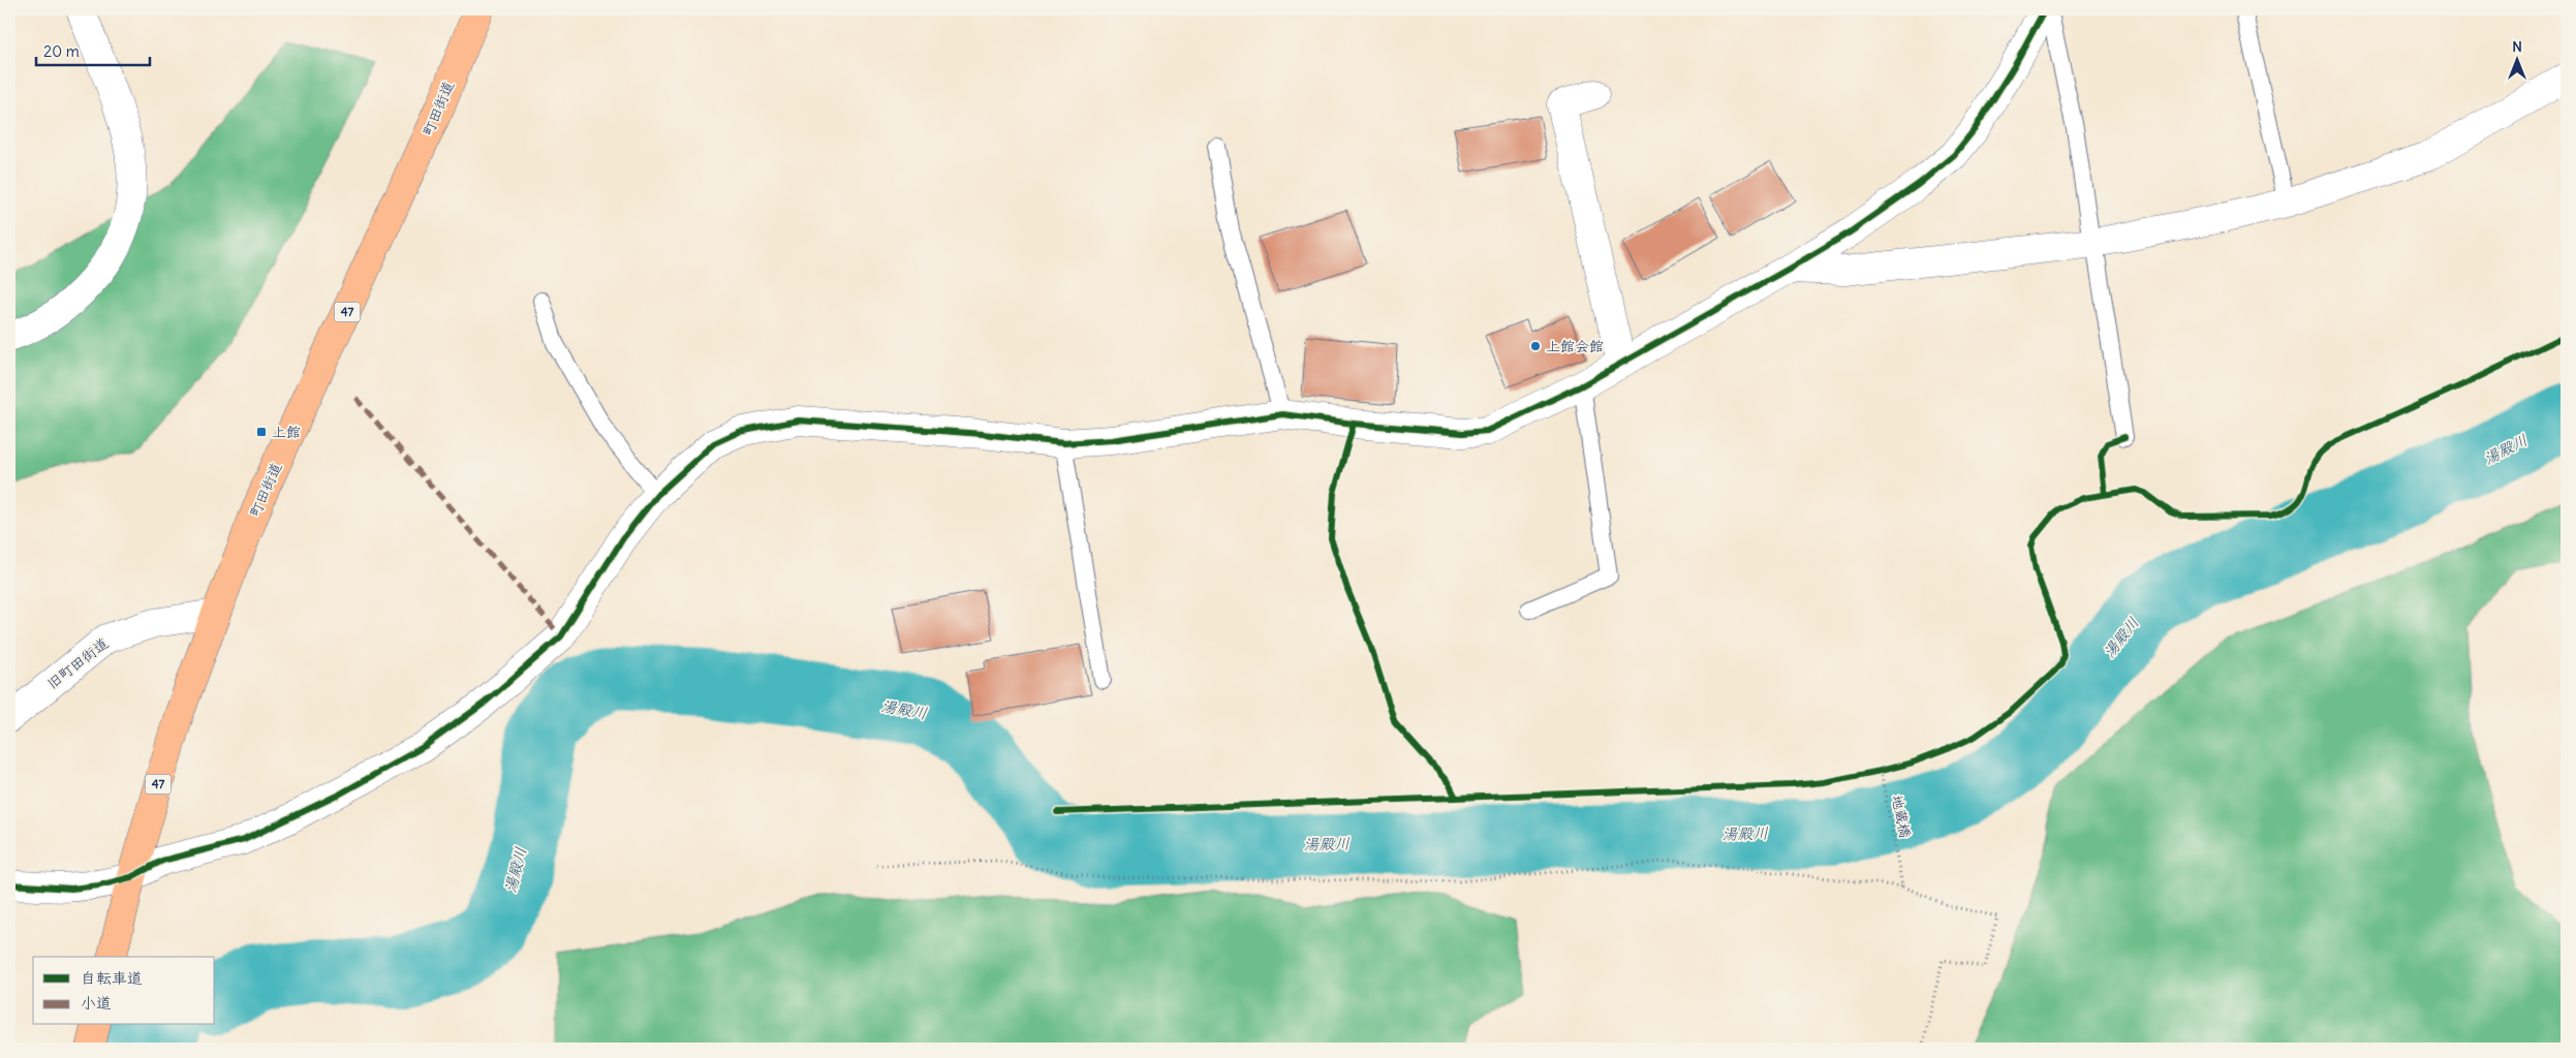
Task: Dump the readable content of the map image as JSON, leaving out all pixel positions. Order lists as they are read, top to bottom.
{
  "streets": {
    "main road": ["町田街道", "47"],
    "street": ["旧町田街道"],
    "path": ["地蔵橋"]
  },
  "crossings": [
    ["町田街道", "旧町田街道"]
  ],
  "water": ["湯殿川"],
  "places": {
    "other": ["上館会館"],
    "transit": ["上館"]
  },
  "legend": ["自転車道", "小道"],
  "scale_bar": "20 m",
  "north": "top"
}
